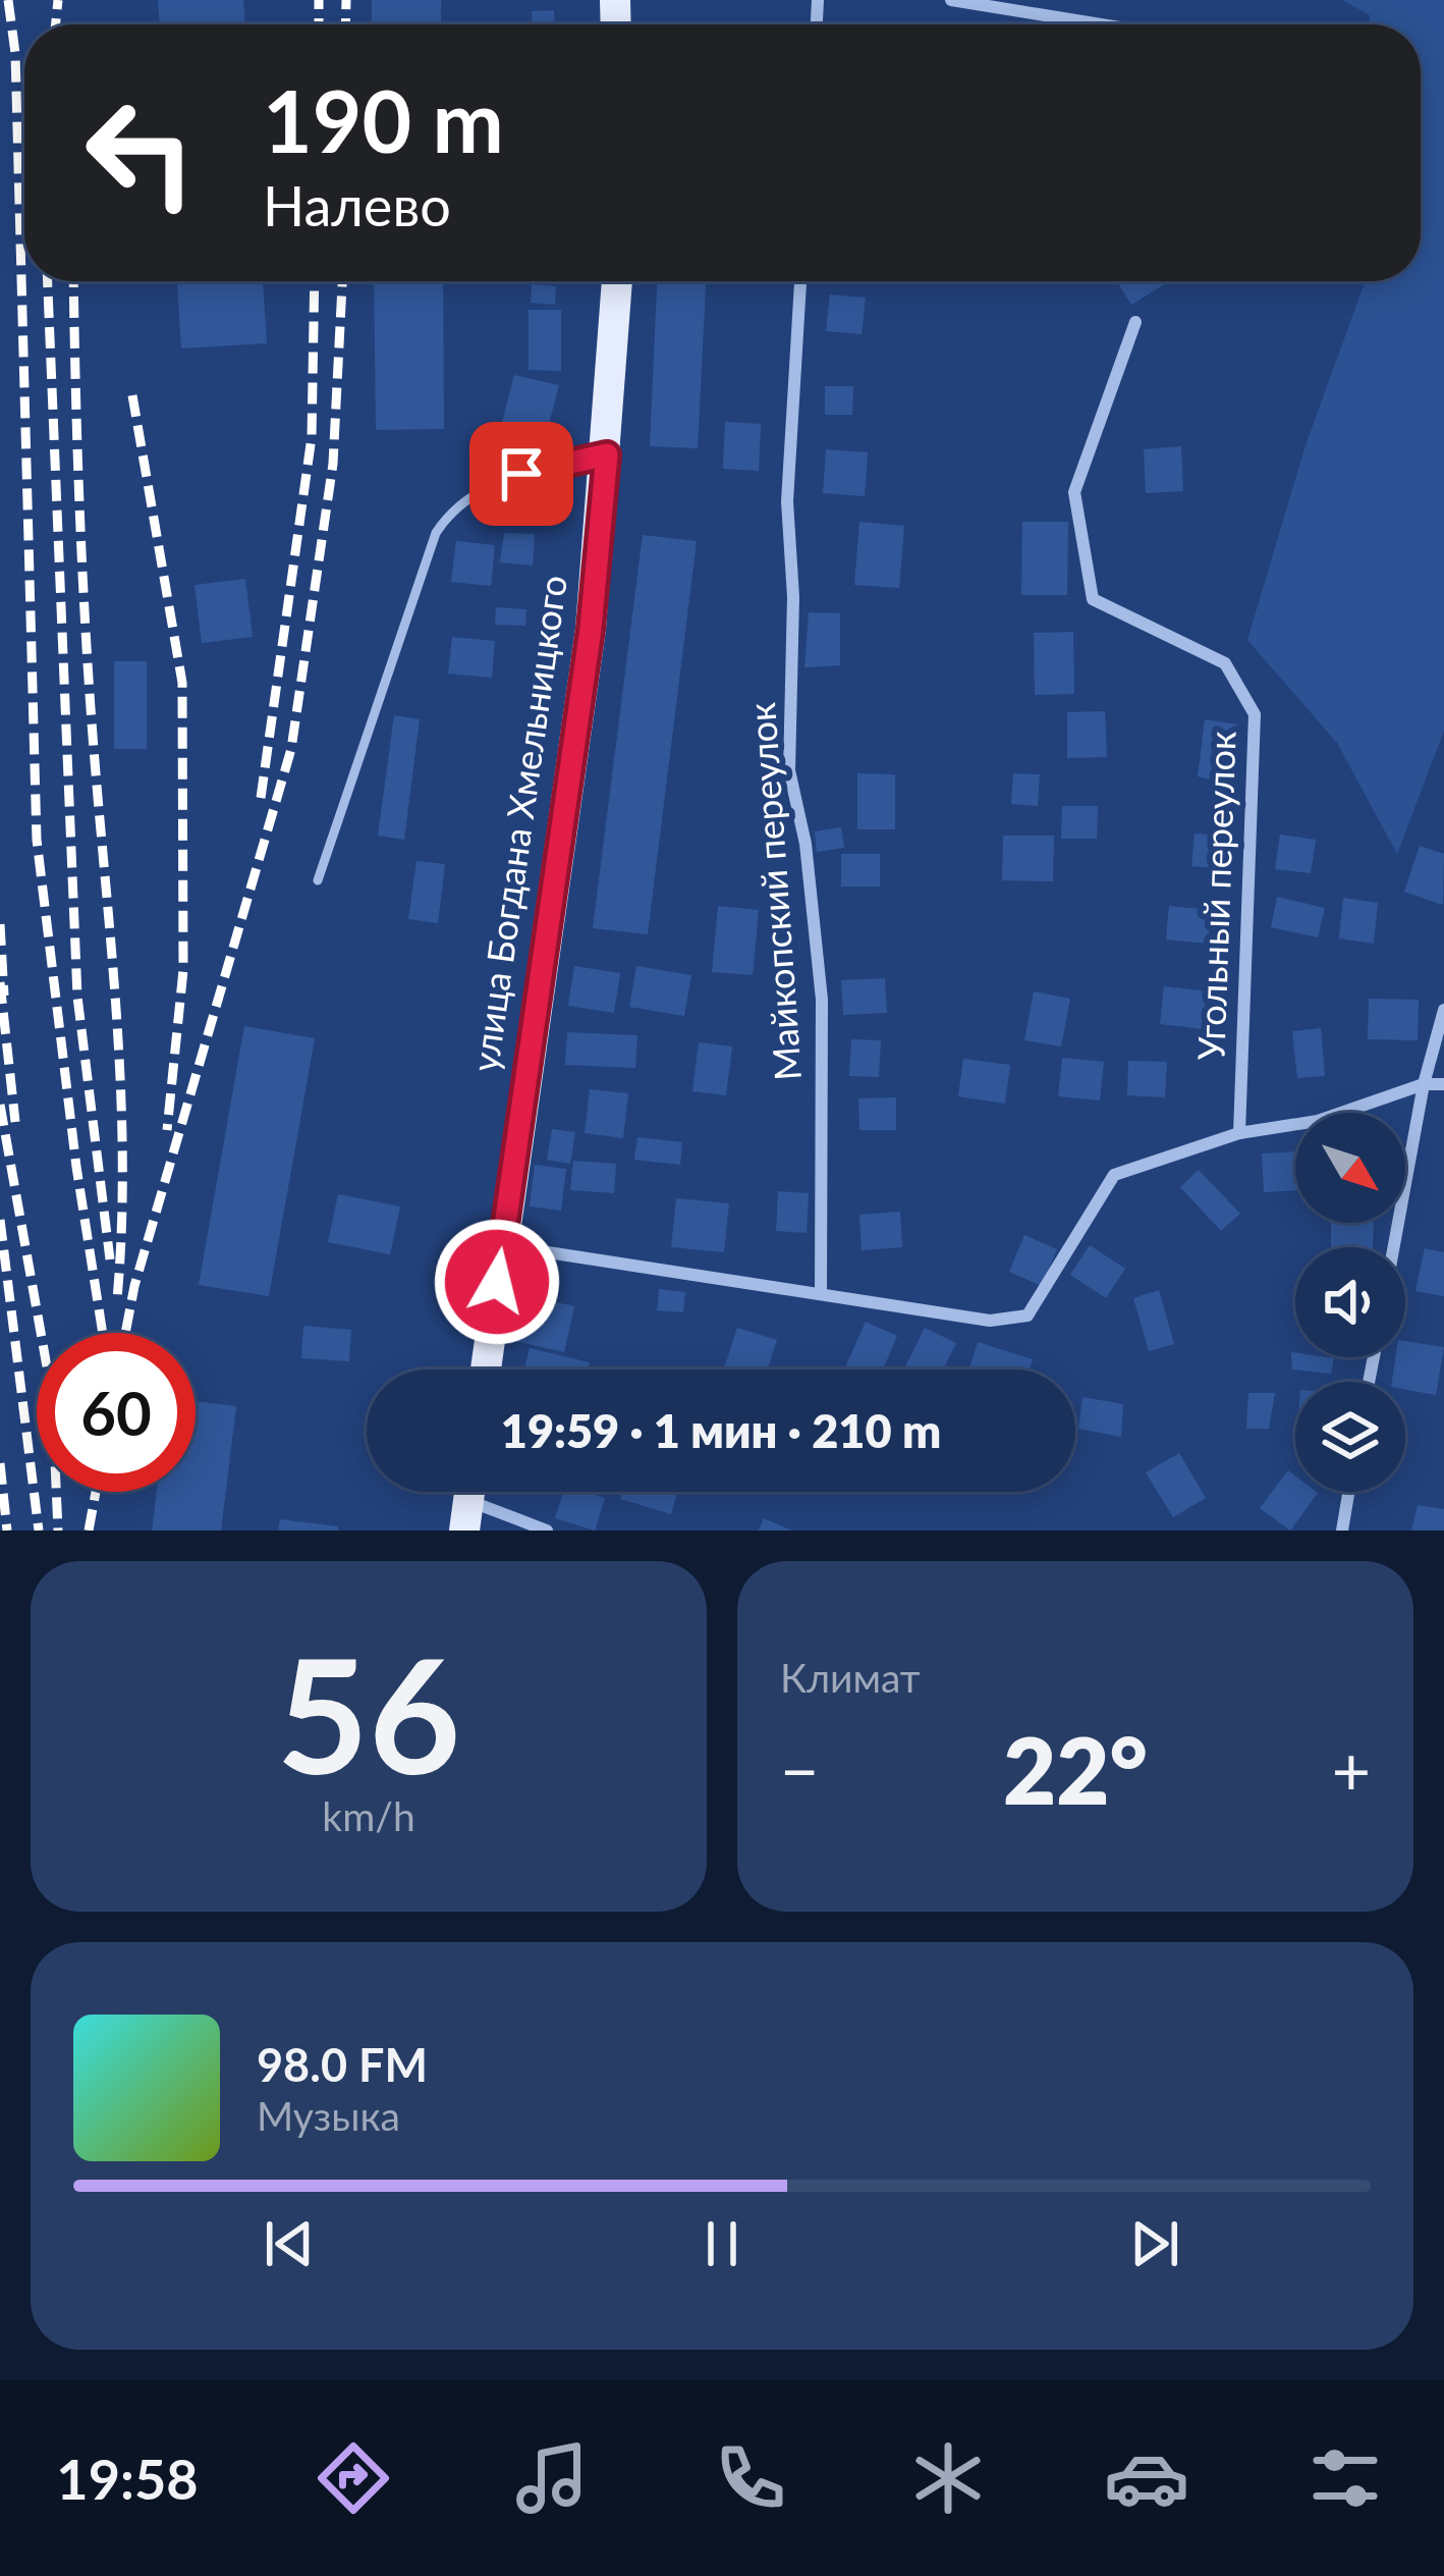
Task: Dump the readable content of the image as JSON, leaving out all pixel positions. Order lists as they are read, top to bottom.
{
  "streets": {
    "main road": ["улица Богдана Хмельницкого"],
    "street": ["Майкопский переулок", "Угольный переулок"]
  },
  "north": "bottom right",
  "page": {
    "turn": ["190 m", "Налево"],
    "limit": "60",
    "trip": "19:59 · 1 мин · 210 m",
    "tile": [
      ["56", "km/h"],
      "Климат"
    ],
    "heat": ["−", "22°", "+"],
    "song": ["98.0 FM", "Музыка"],
    "tabs": "19:58"
  }
}
